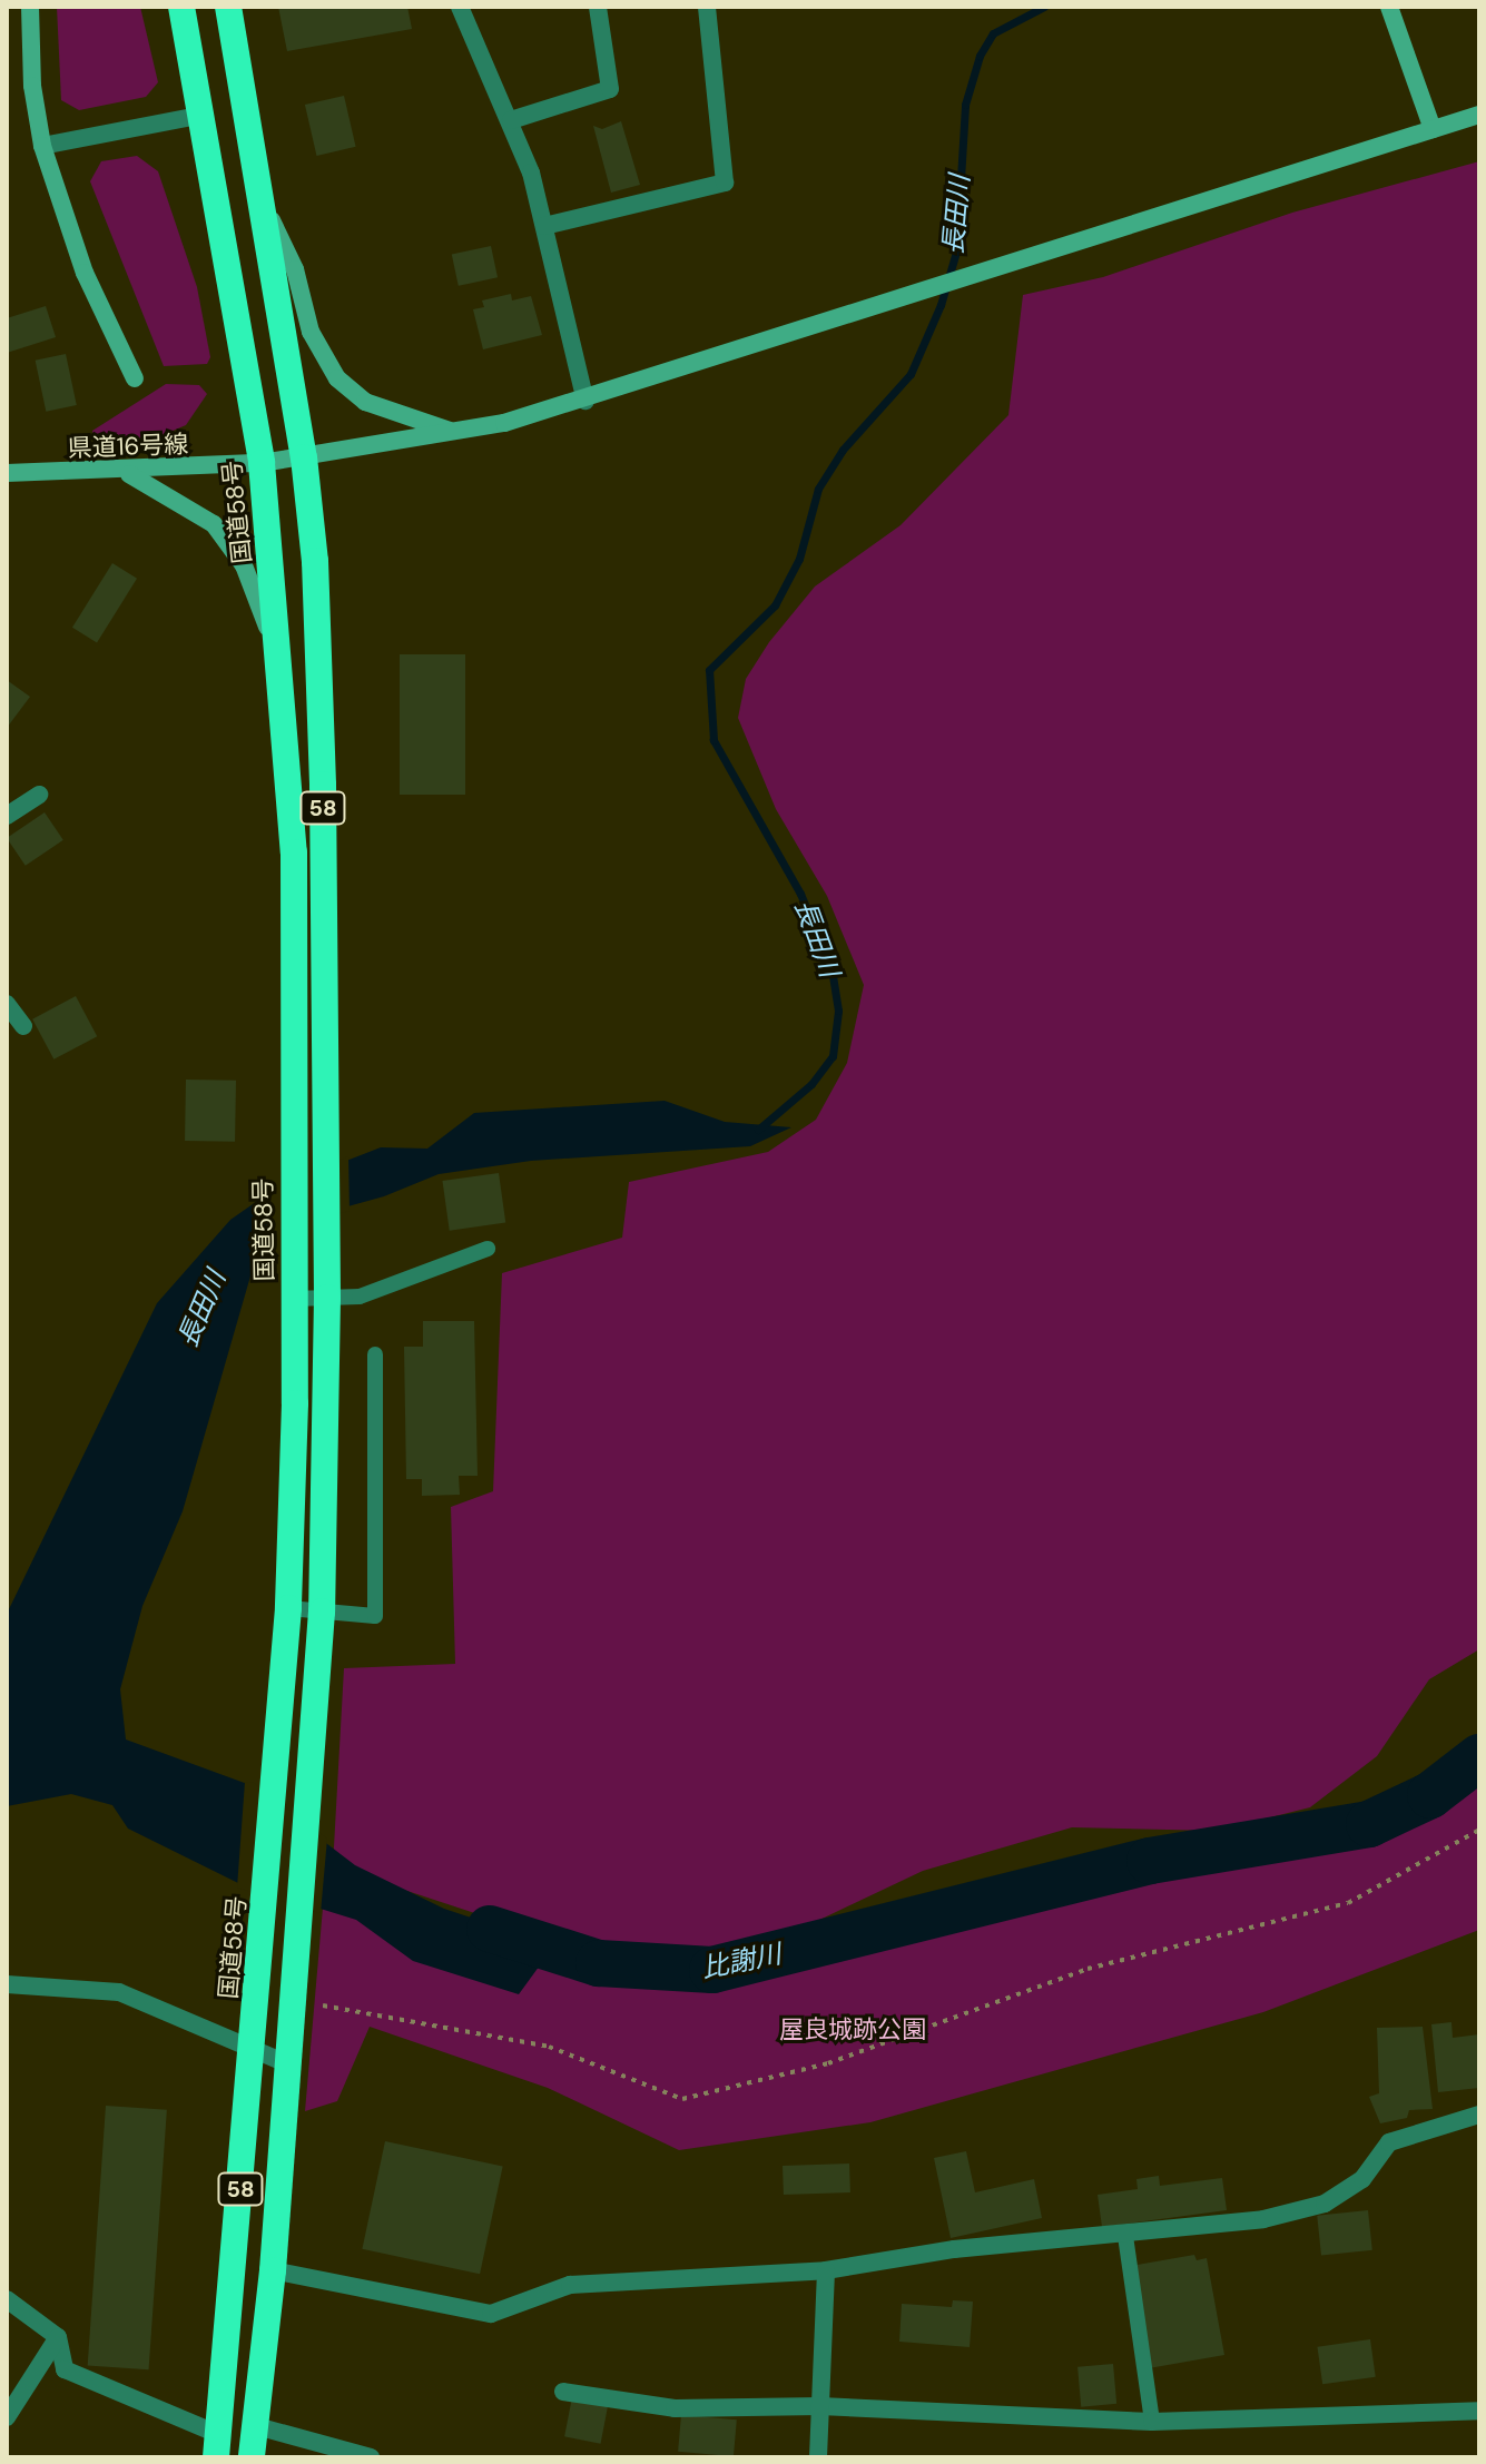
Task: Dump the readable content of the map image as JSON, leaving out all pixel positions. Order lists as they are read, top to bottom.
{
  "streets": {
    "highway": ["国道58号", "58"],
    "street": ["県道16号線"]
  },
  "crossings": [
    ["県道16号線", "国道58号"],
    ["県道16号線", "58"]
  ],
  "water": ["長田川", "比謝川"],
  "parks": ["屋良城跡公園"]
}
